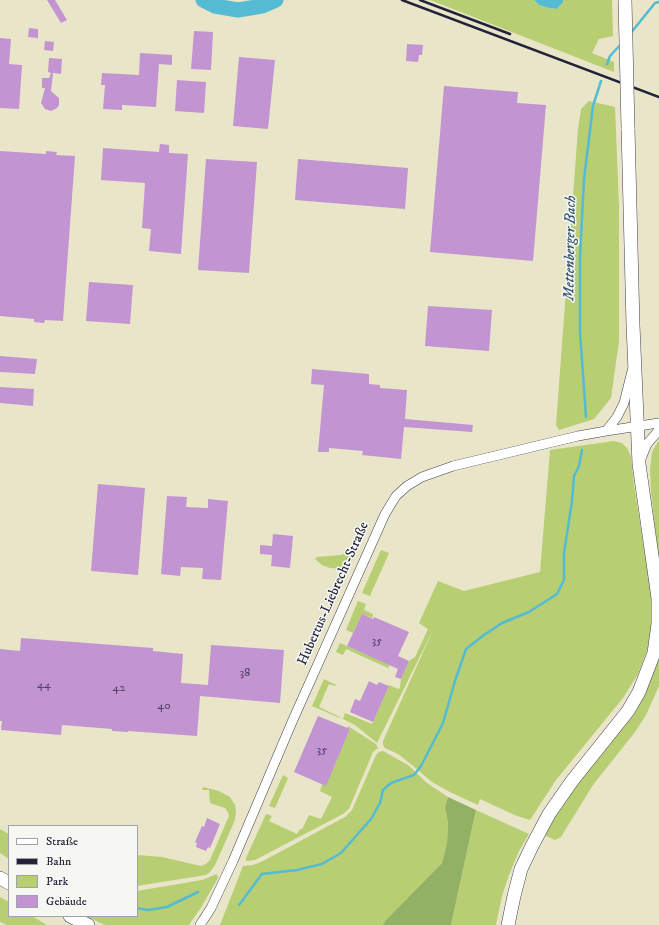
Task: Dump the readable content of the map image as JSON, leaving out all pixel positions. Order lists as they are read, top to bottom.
{
  "streets": {
    "street": ["Hubertus-Liebrecht-Straße"]
  },
  "water": ["Mettenberger Bach"],
  "house_numbers": [
    "35",
    "38",
    "44",
    "42",
    "40",
    "35"
  ],
  "legend": [
    "Straße",
    "Bahn",
    "Park",
    "Gebäude"
  ]
}
